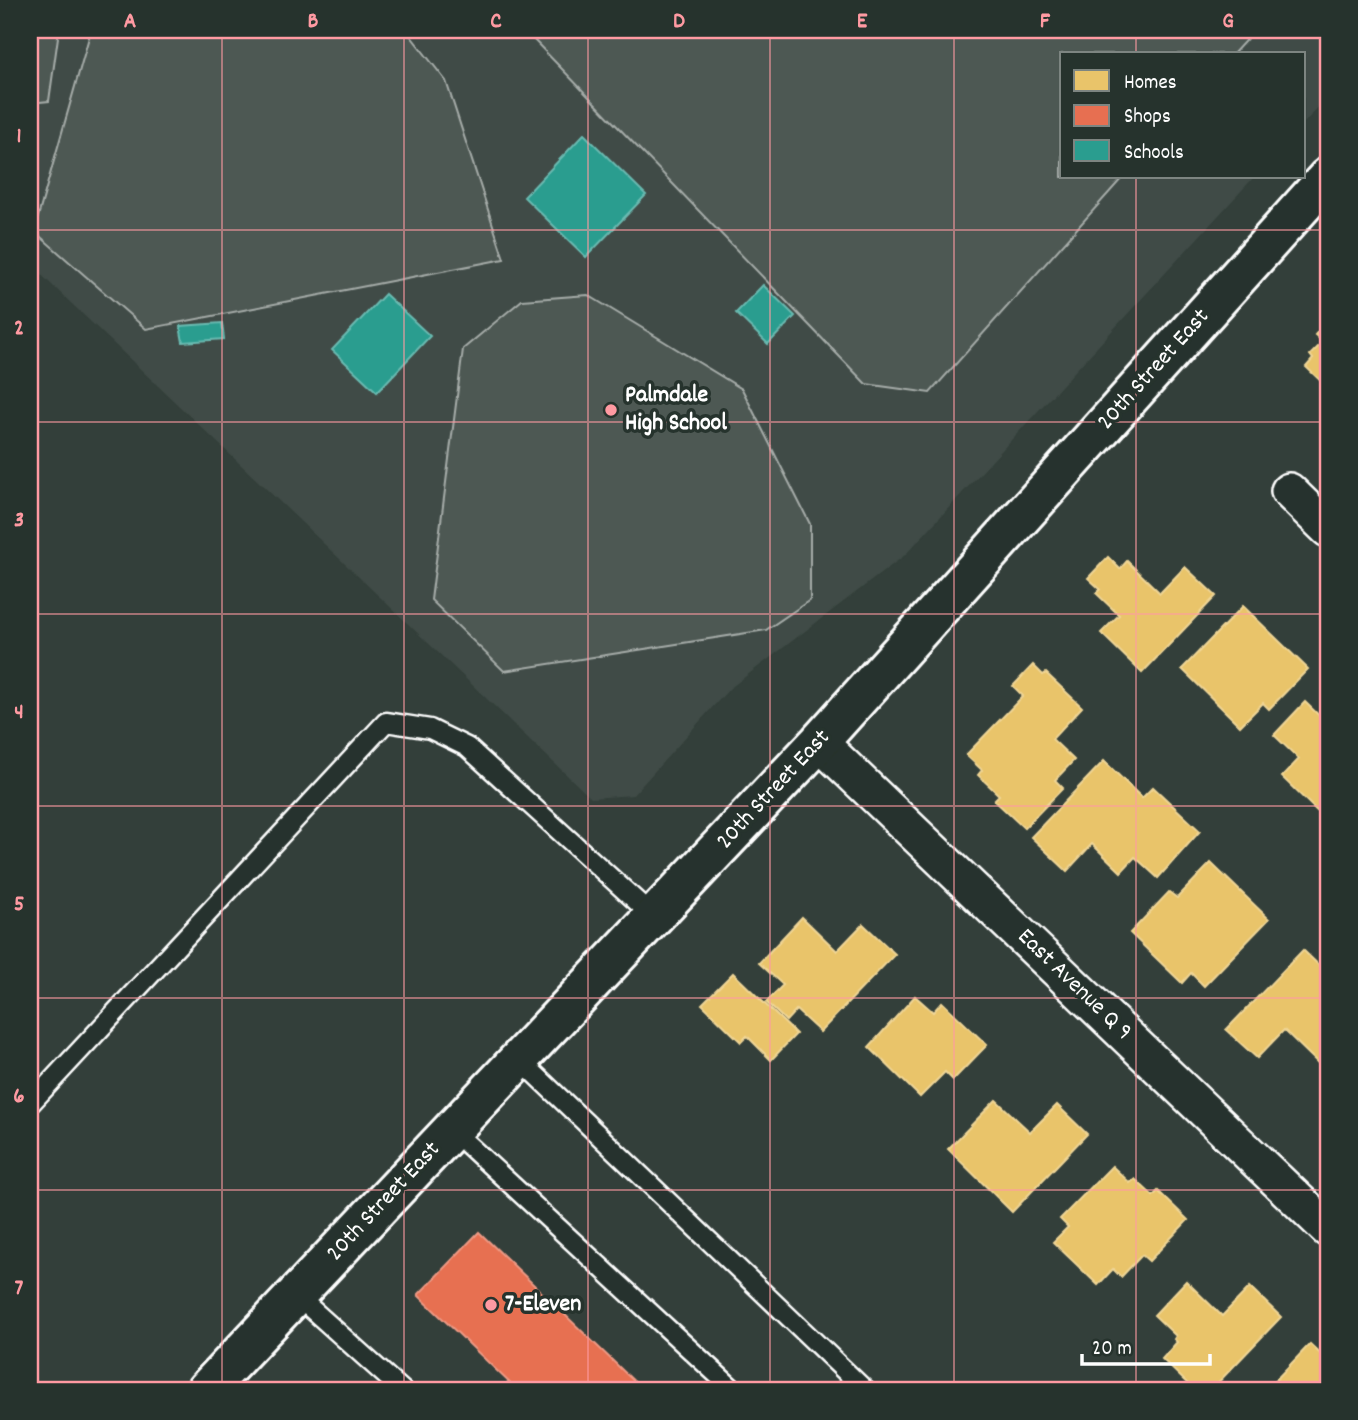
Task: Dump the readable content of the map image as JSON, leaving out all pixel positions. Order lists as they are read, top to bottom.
{
  "streets": {
    "street": ["20th Street East", "East Avenue Q 9"]
  },
  "crossings": [
    ["20th Street East", "East Avenue Q 9"]
  ],
  "places": ["Palmdale High School", "7-Eleven"],
  "legend": ["Homes", "Shops", "Schools"],
  "scale_bar": "20 m",
  "grid": {
    "columns": [
      "A",
      "B",
      "C",
      "D",
      "E",
      "F",
      "G"
    ],
    "rows": [
      "1",
      "2",
      "3",
      "4",
      "5",
      "6",
      "7"
    ]
  }
}
